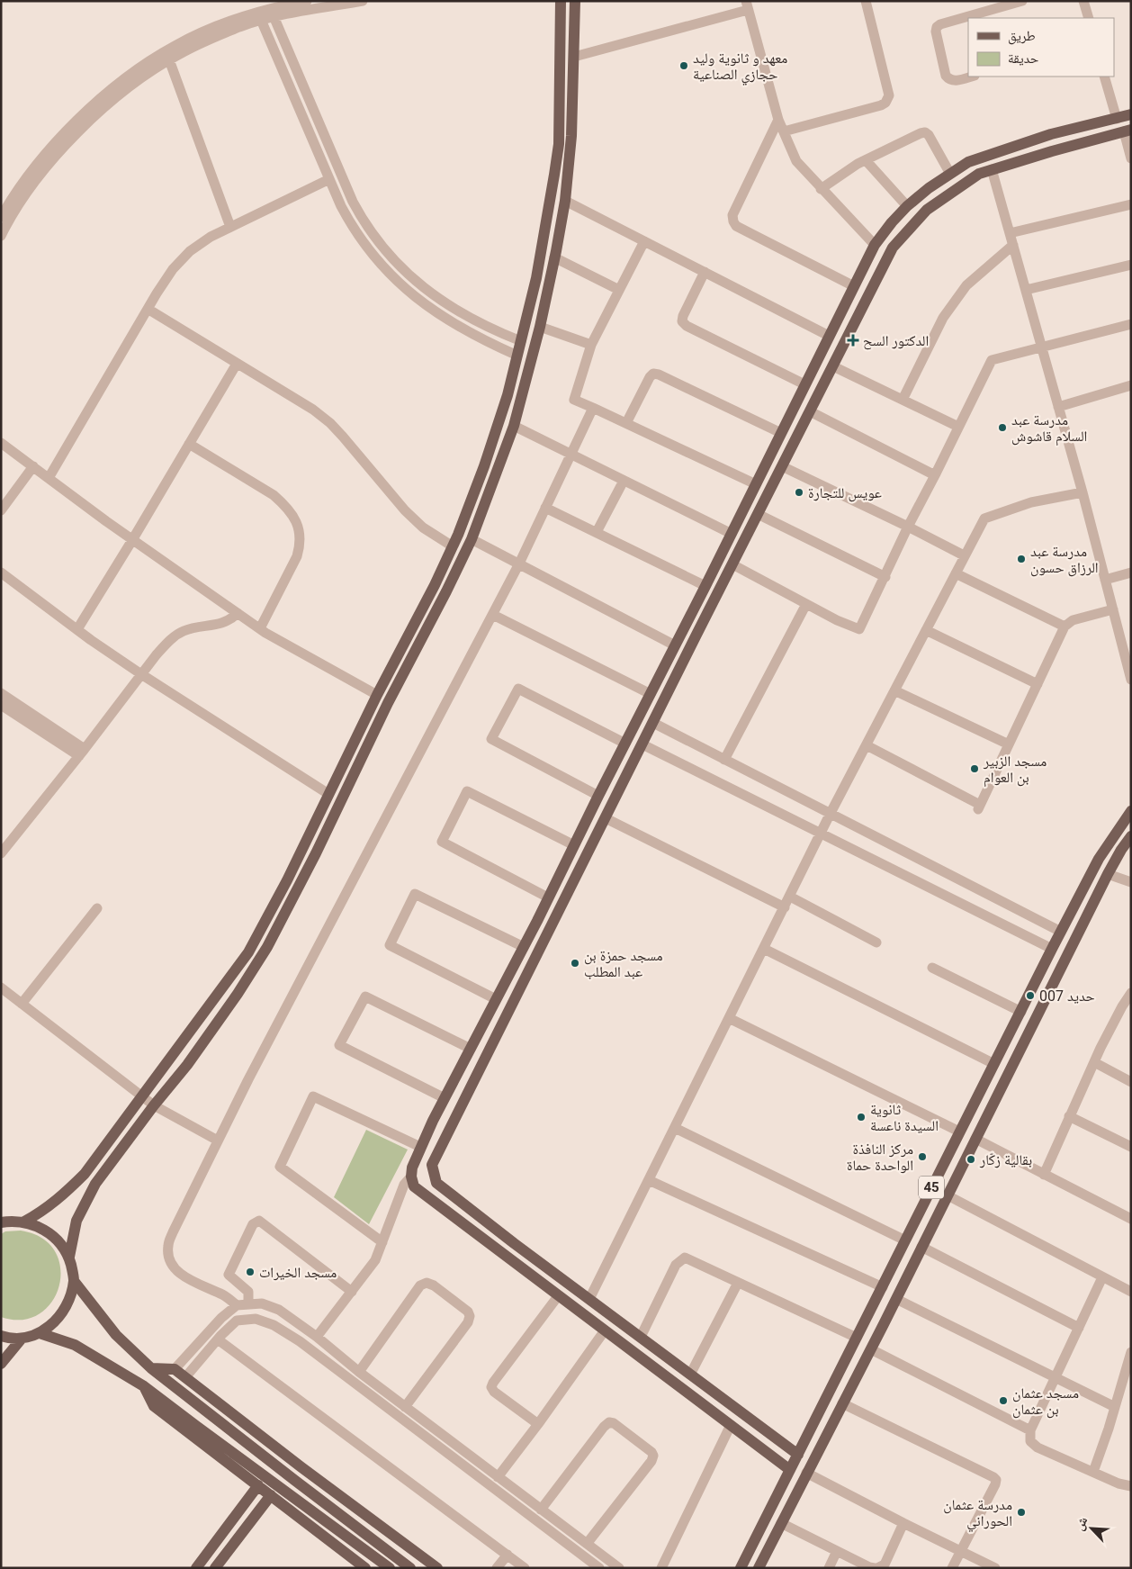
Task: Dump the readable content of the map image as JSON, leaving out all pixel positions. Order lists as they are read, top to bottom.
{
  "streets": {
    "main road": ["45"]
  },
  "places": {
    "other": [
      "معهد و ثانوية وليد حجازي الصناعية",
      "مدرسة عبد السلام قاشوش",
      "عويس للتجارة",
      "مدرسة عبد الرزاق حسون",
      "مسجد الزبير بن العوام",
      "مسجد حمزة بن عبد المطلب",
      "حديد 007",
      "ثانوية السيدة ناعسة",
      "مركز النافذة الواحدة حماة",
      "بقالية زكّار",
      "مسجد الخيرات",
      "مسجد عثمان بن عثمان",
      "مدرسة عثمان الحوراني"
    ],
    "health": ["الدكتور السح"]
  },
  "legend": ["طريق", "حديقة"],
  "north": "top left"
}
